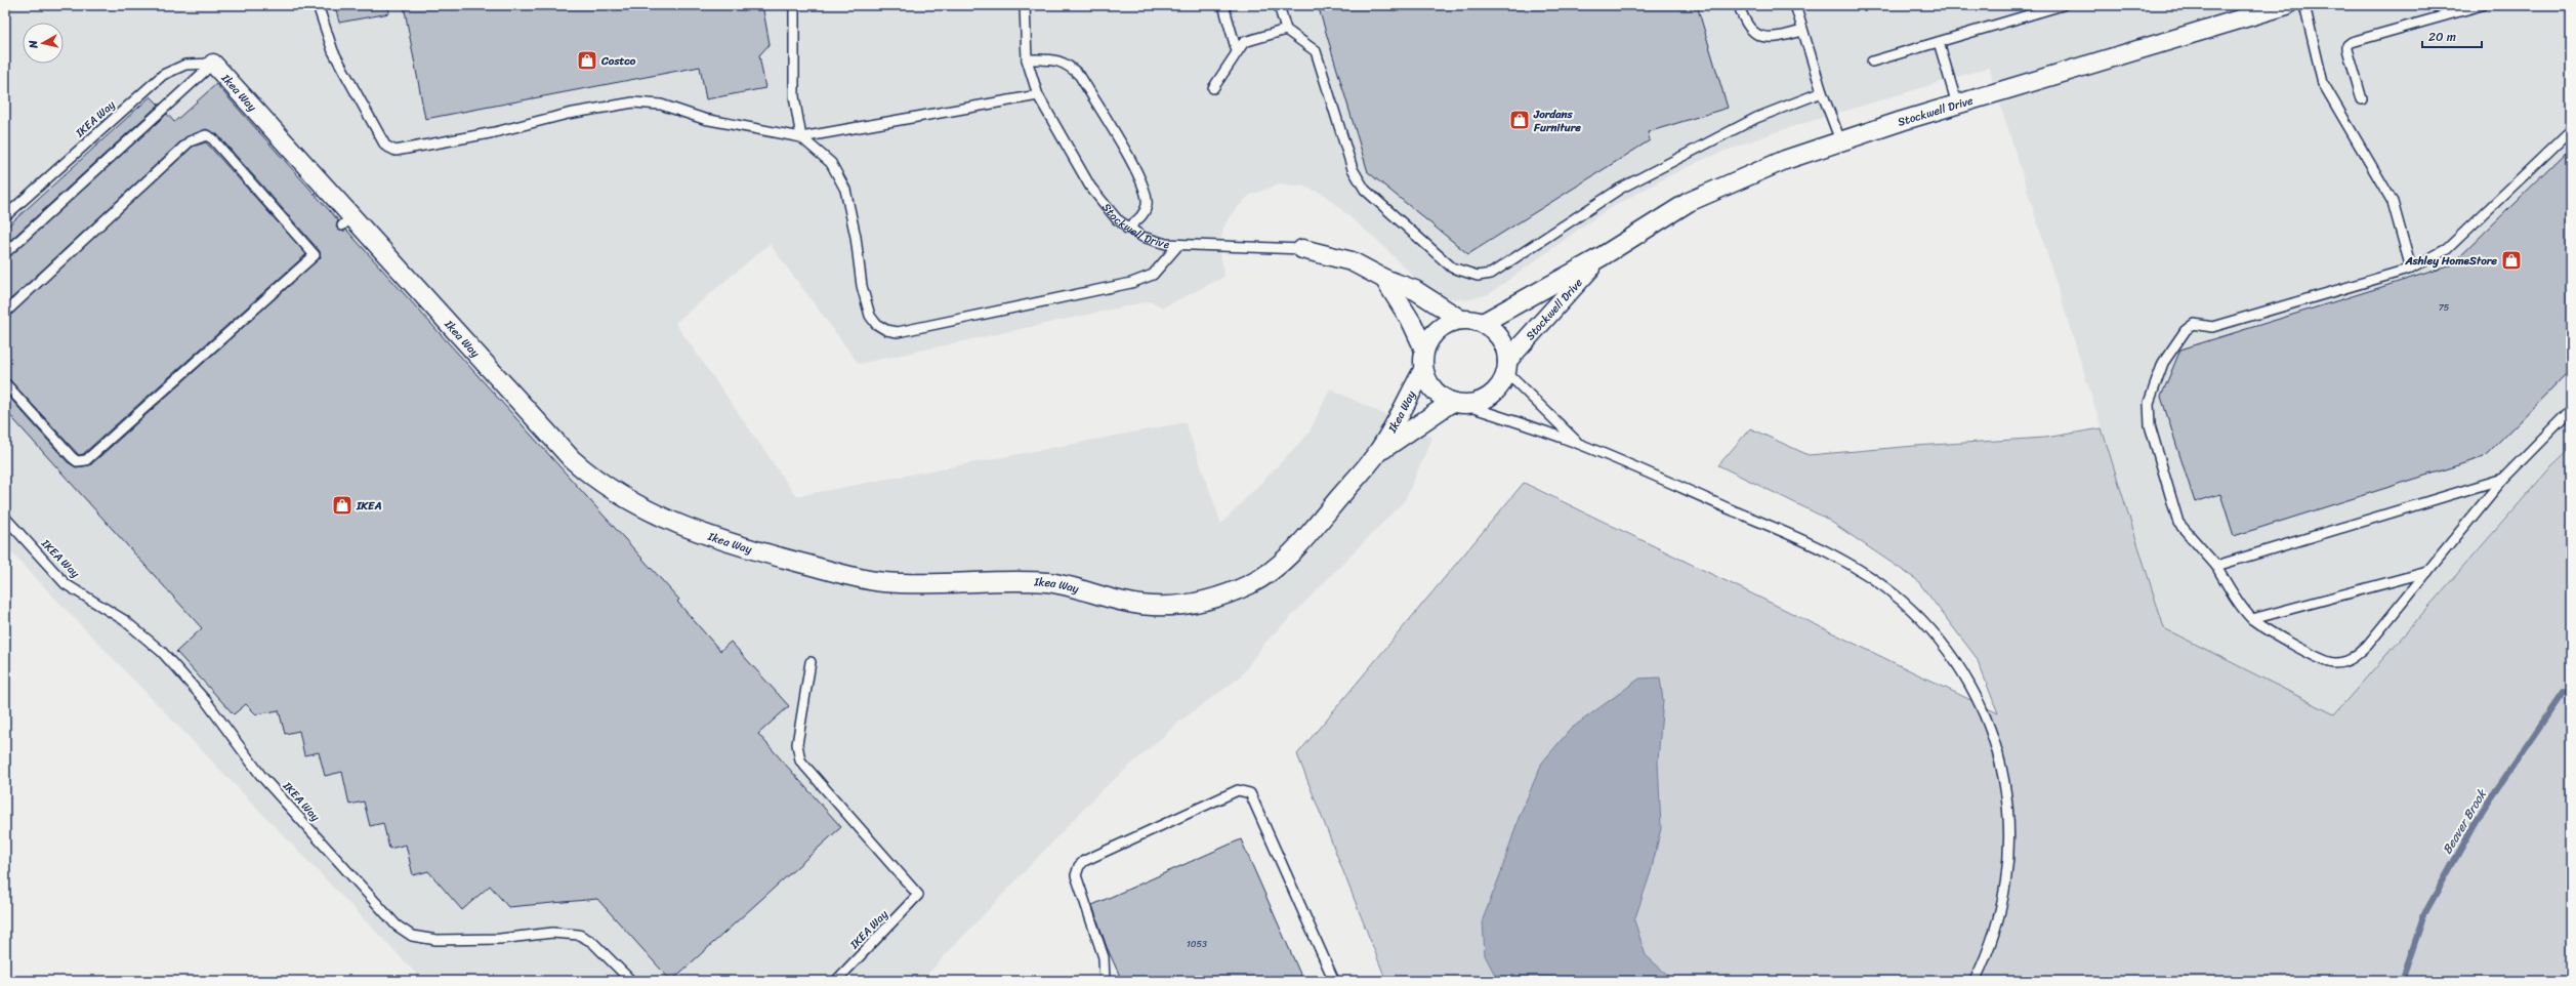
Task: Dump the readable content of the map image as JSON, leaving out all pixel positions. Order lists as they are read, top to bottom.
{
  "streets": {
    "street": ["Ikea Way", "Stockwell Drive"],
    "lane": ["IKEA Way"]
  },
  "crossings": [
    ["Ikea Way", "Stockwell Drive"],
    ["Ikea Way", "IKEA Way"]
  ],
  "water": ["Beaver Brook"],
  "places": {
    "shop": [
      "Costco",
      "Jordans Furniture",
      "Ashley HomeStore",
      "IKEA"
    ]
  },
  "house_numbers": ["75", "1053"],
  "scale_bar": "20 m",
  "north": "left"
}
